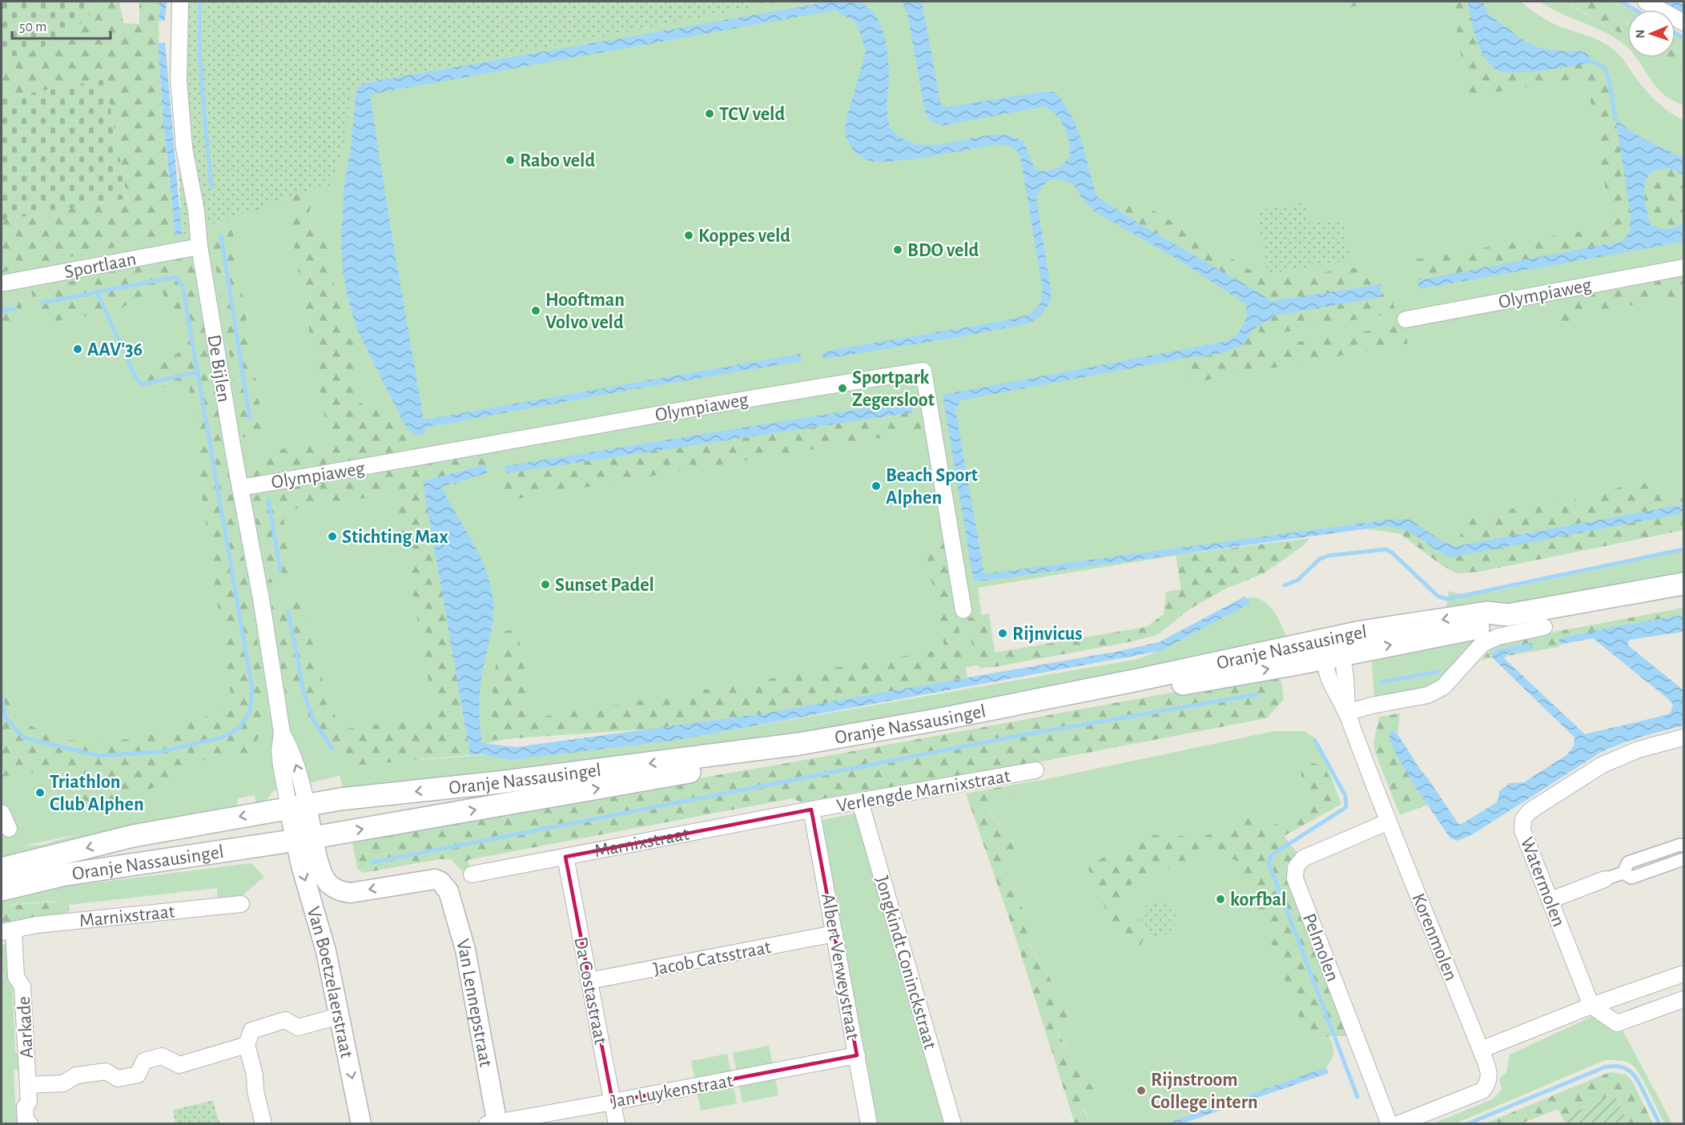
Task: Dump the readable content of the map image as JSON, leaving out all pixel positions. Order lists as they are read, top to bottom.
{
  "streets": {
    "main road": ["Oranje Nassausingel"],
    "street": [
      "Sportlaan",
      "Olympiaweg",
      "De Bijlen",
      "Verlengde Marnixstraat",
      "Marnixstraat",
      "Watermolen",
      "Korenmolen",
      "Pelmolen",
      "Jacob Catsstraat",
      "Jongkindt Coninckstraat",
      "Albert Verweystraat",
      "Van Boetzelaerstraat",
      "Da Costastraat",
      "Van Lennepstraat",
      "Aarkade",
      "Jan Luykenstraat"
    ]
  },
  "crossings": [
    ["Sportlaan", "De Bijlen"],
    ["Olympiaweg", "De Bijlen"],
    ["De Bijlen", "Oranje Nassausingel"],
    ["Oranje Nassausingel", "Korenmolen"],
    ["Oranje Nassausingel", "Van Boetzelaerstraat"],
    ["Verlengde Marnixstraat", "Marnixstraat"],
    ["Verlengde Marnixstraat", "Jongkindt Coninckstraat"],
    ["Verlengde Marnixstraat", "Albert Verweystraat"],
    ["Marnixstraat", "Albert Verweystraat"],
    ["Marnixstraat", "Da Costastraat"],
    ["Marnixstraat", "Aarkade"],
    ["Korenmolen", "Pelmolen"],
    ["Jacob Catsstraat", "Albert Verweystraat"],
    ["Jacob Catsstraat", "Da Costastraat"],
    ["Albert Verweystraat", "Jan Luykenstraat"],
    ["Da Costastraat", "Jan Luykenstraat"],
    ["Van Lennepstraat", "Jan Luykenstraat"]
  ],
  "places": [
    "TCV veld",
    "Rabo veld",
    "Koppes veld",
    "BDO veld",
    "Hooftman Volvo veld",
    "AAV'36",
    "Sportpark Zegersloot",
    "Beach Sport Alphen",
    "Stichting Max",
    "Sunset Padel",
    "Rijnvicus",
    "Triathlon Club Alphen",
    "korfbal",
    "Rijnstroom College intern"
  ],
  "scale_bar": "50 m",
  "north": "left"
}
